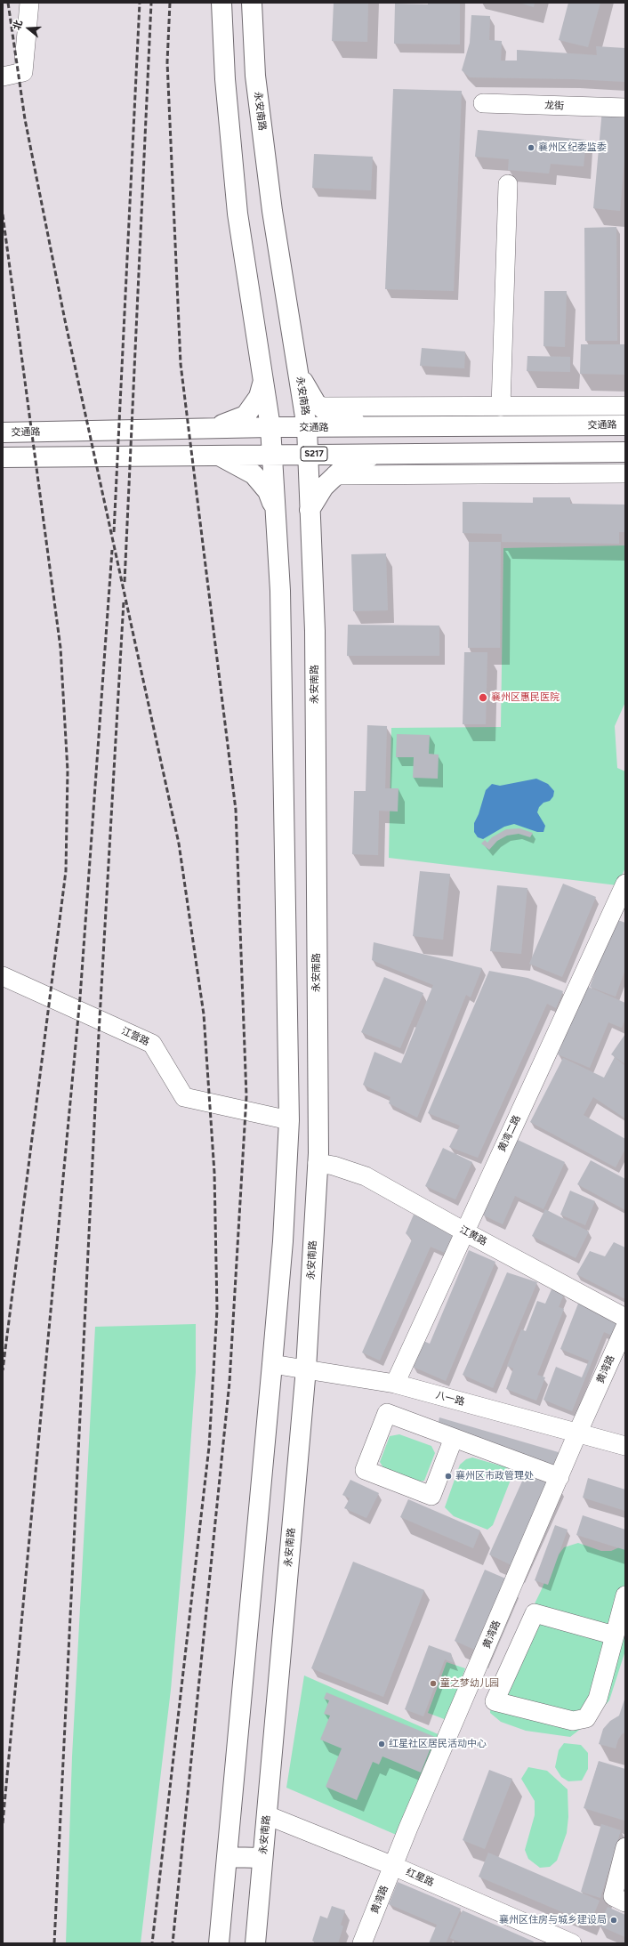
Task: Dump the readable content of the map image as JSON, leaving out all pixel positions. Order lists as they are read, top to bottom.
{
  "streets": {
    "main road": ["永安南路", "交通路", "S217"],
    "street": [
      "龙街",
      "江营路",
      "黄湾二路",
      "江黄路",
      "黄湾路",
      "八一路",
      "红星路"
    ]
  },
  "crossings": [
    ["永安南路", "交通路"],
    ["永安南路", "S217"],
    ["永安南路", "江黄路"],
    ["永安南路", "八一路"],
    ["永安南路", "红星路"],
    ["黄湾二路", "江黄路"],
    ["黄湾二路", "八一路"],
    ["黄湾路", "八一路"],
    ["黄湾路", "红星路"]
  ],
  "places": [
    "襄州区纪委监委",
    "襄州区惠民医院",
    "襄州区市政管理处",
    "童之梦幼儿园",
    "红星社区居民活动中心",
    "襄州区住房与城乡建设局"
  ],
  "north": "left"
}
